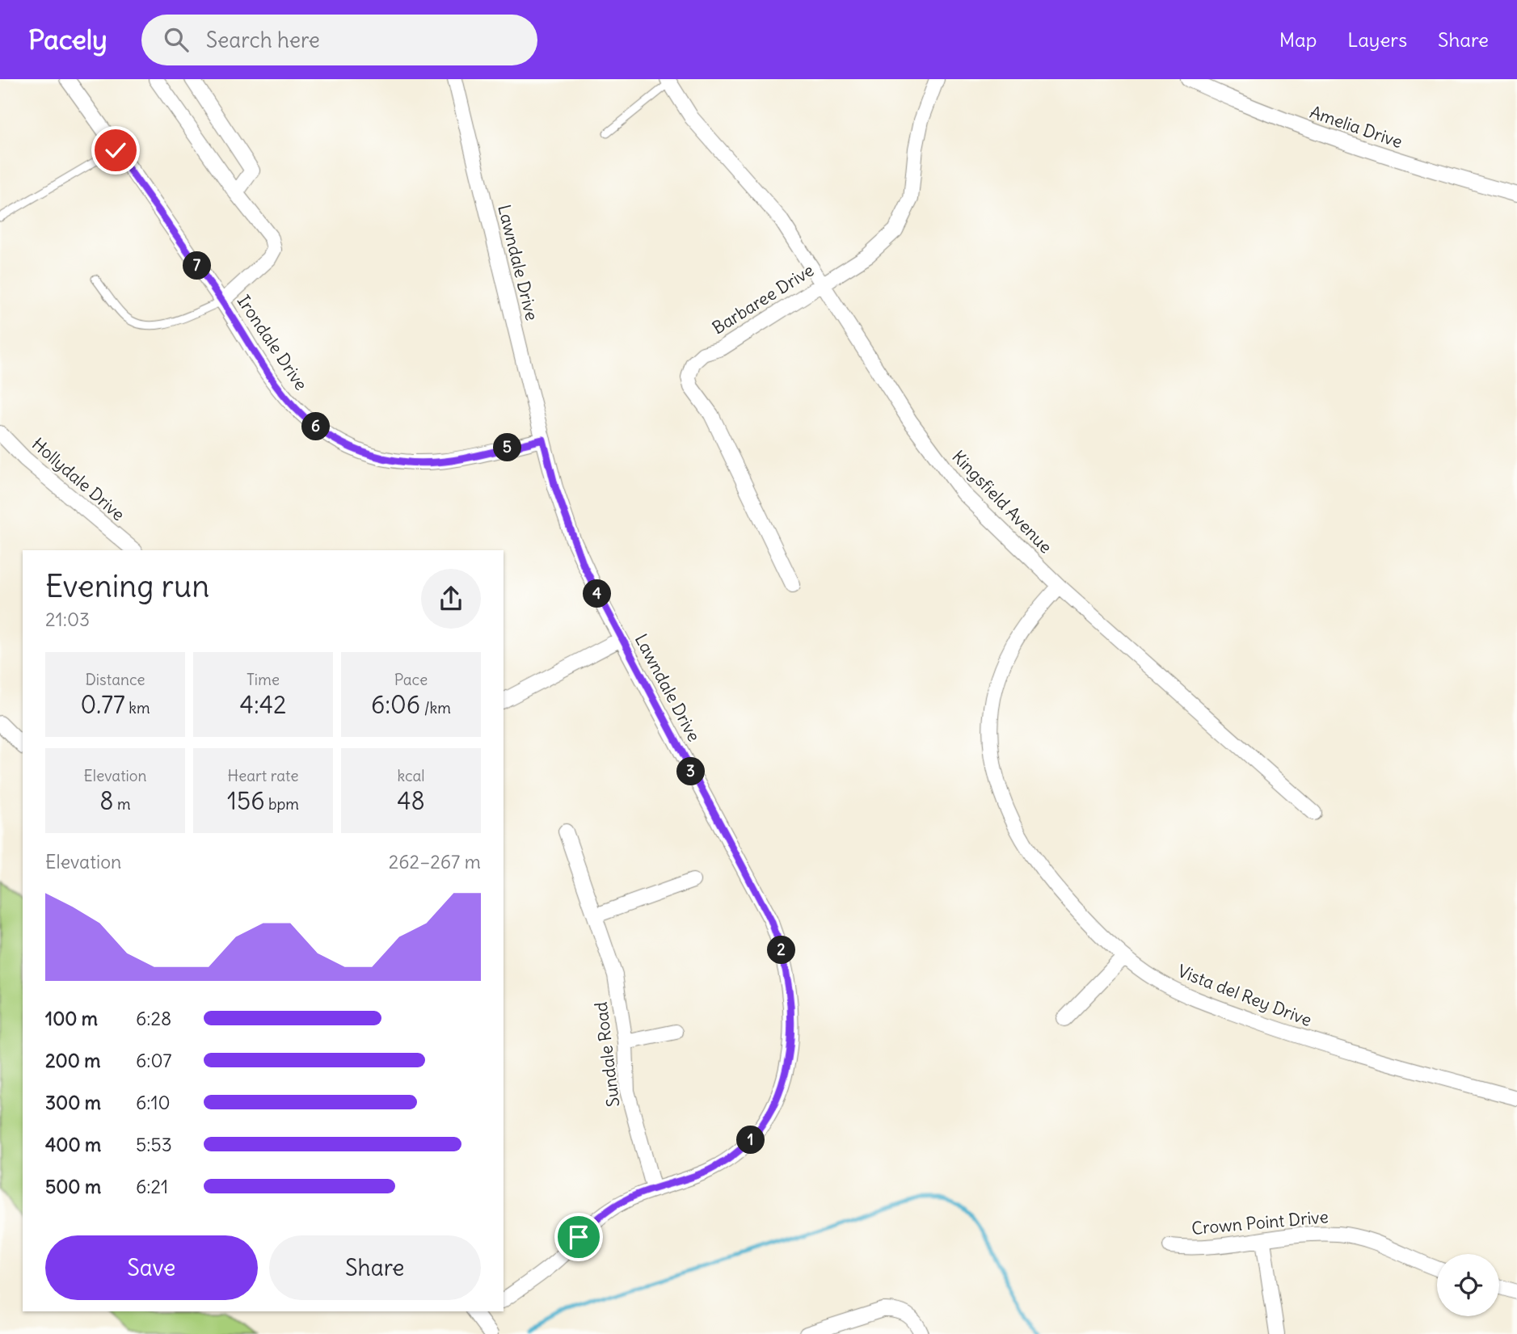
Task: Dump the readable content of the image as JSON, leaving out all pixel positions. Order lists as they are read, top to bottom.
{
  "streets": {
    "street": [
      "Amelia Drive",
      "Lawndale Drive",
      "Barbaree Drive",
      "Irondale Drive",
      "Hollydale Drive",
      "Kingsfield Avenue",
      "Vista del Rey Drive",
      "Sundale Road",
      "Crown Point Drive"
    ]
  },
  "crossings": [
    ["Lawndale Drive", "Irondale Drive"],
    ["Lawndale Drive", "Sundale Road"],
    ["Barbaree Drive", "Kingsfield Avenue"],
    ["Kingsfield Avenue", "Vista del Rey Drive"]
  ],
  "page": {
    "header": "Pacely",
    "search": "Search here",
    "nav": ["Map", "Layers", "Share"],
    "pins": [
      "7",
      "6",
      "5",
      "4",
      "3",
      "2",
      "1"
    ],
    "heading": ["Evening run", "21:03"],
    "stats": [
      ["Distance", "0.77 km"],
      ["Time", "4:42"],
      ["Pace", "6:06 /km"],
      ["Elevation", "8 m"],
      ["Heart rate", "156 bpm"],
      ["kcal", "48"]
    ],
    "chart": ["Elevation", "262–267 m"],
    "list": [
      {
        "name": "100 m",
        "note": "6:28"
      },
      {
        "name": "200 m",
        "note": "6:07"
      },
      {
        "name": "300 m",
        "note": "6:10"
      },
      {
        "name": "400 m",
        "note": "5:53"
      },
      {
        "name": "500 m",
        "note": "6:21"
      }
    ],
    "buttons": ["Save", "Share"]
  }
}
